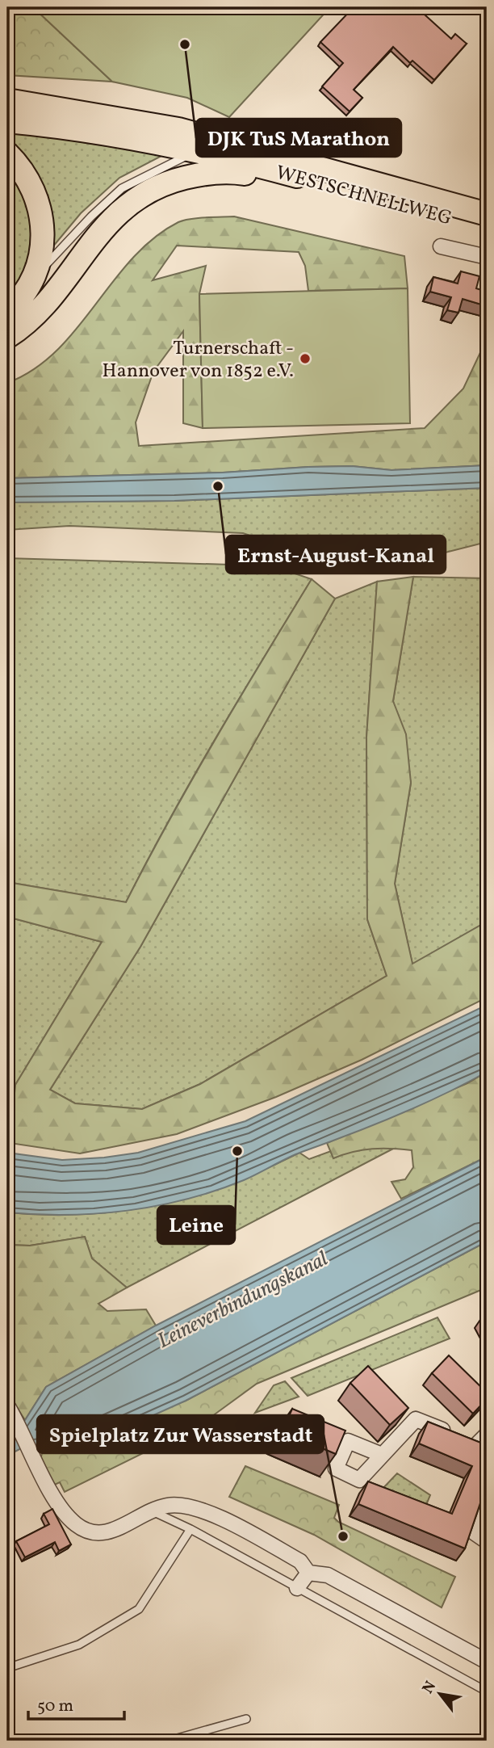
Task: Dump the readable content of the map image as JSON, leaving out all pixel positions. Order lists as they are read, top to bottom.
{
  "streets": {
    "highway": ["WESTSCHNELLWEG"]
  },
  "water": ["Leineverbindungskanal"],
  "places": [
    "DJK TuS Marathon",
    "Turnerschaft - Hannover von 1852 e.V.",
    "Ernst-August-Kanal",
    "Leine",
    "Spielplatz Zur Wasserstadt"
  ],
  "scale_bar": "50 m",
  "north": "top left"
}
